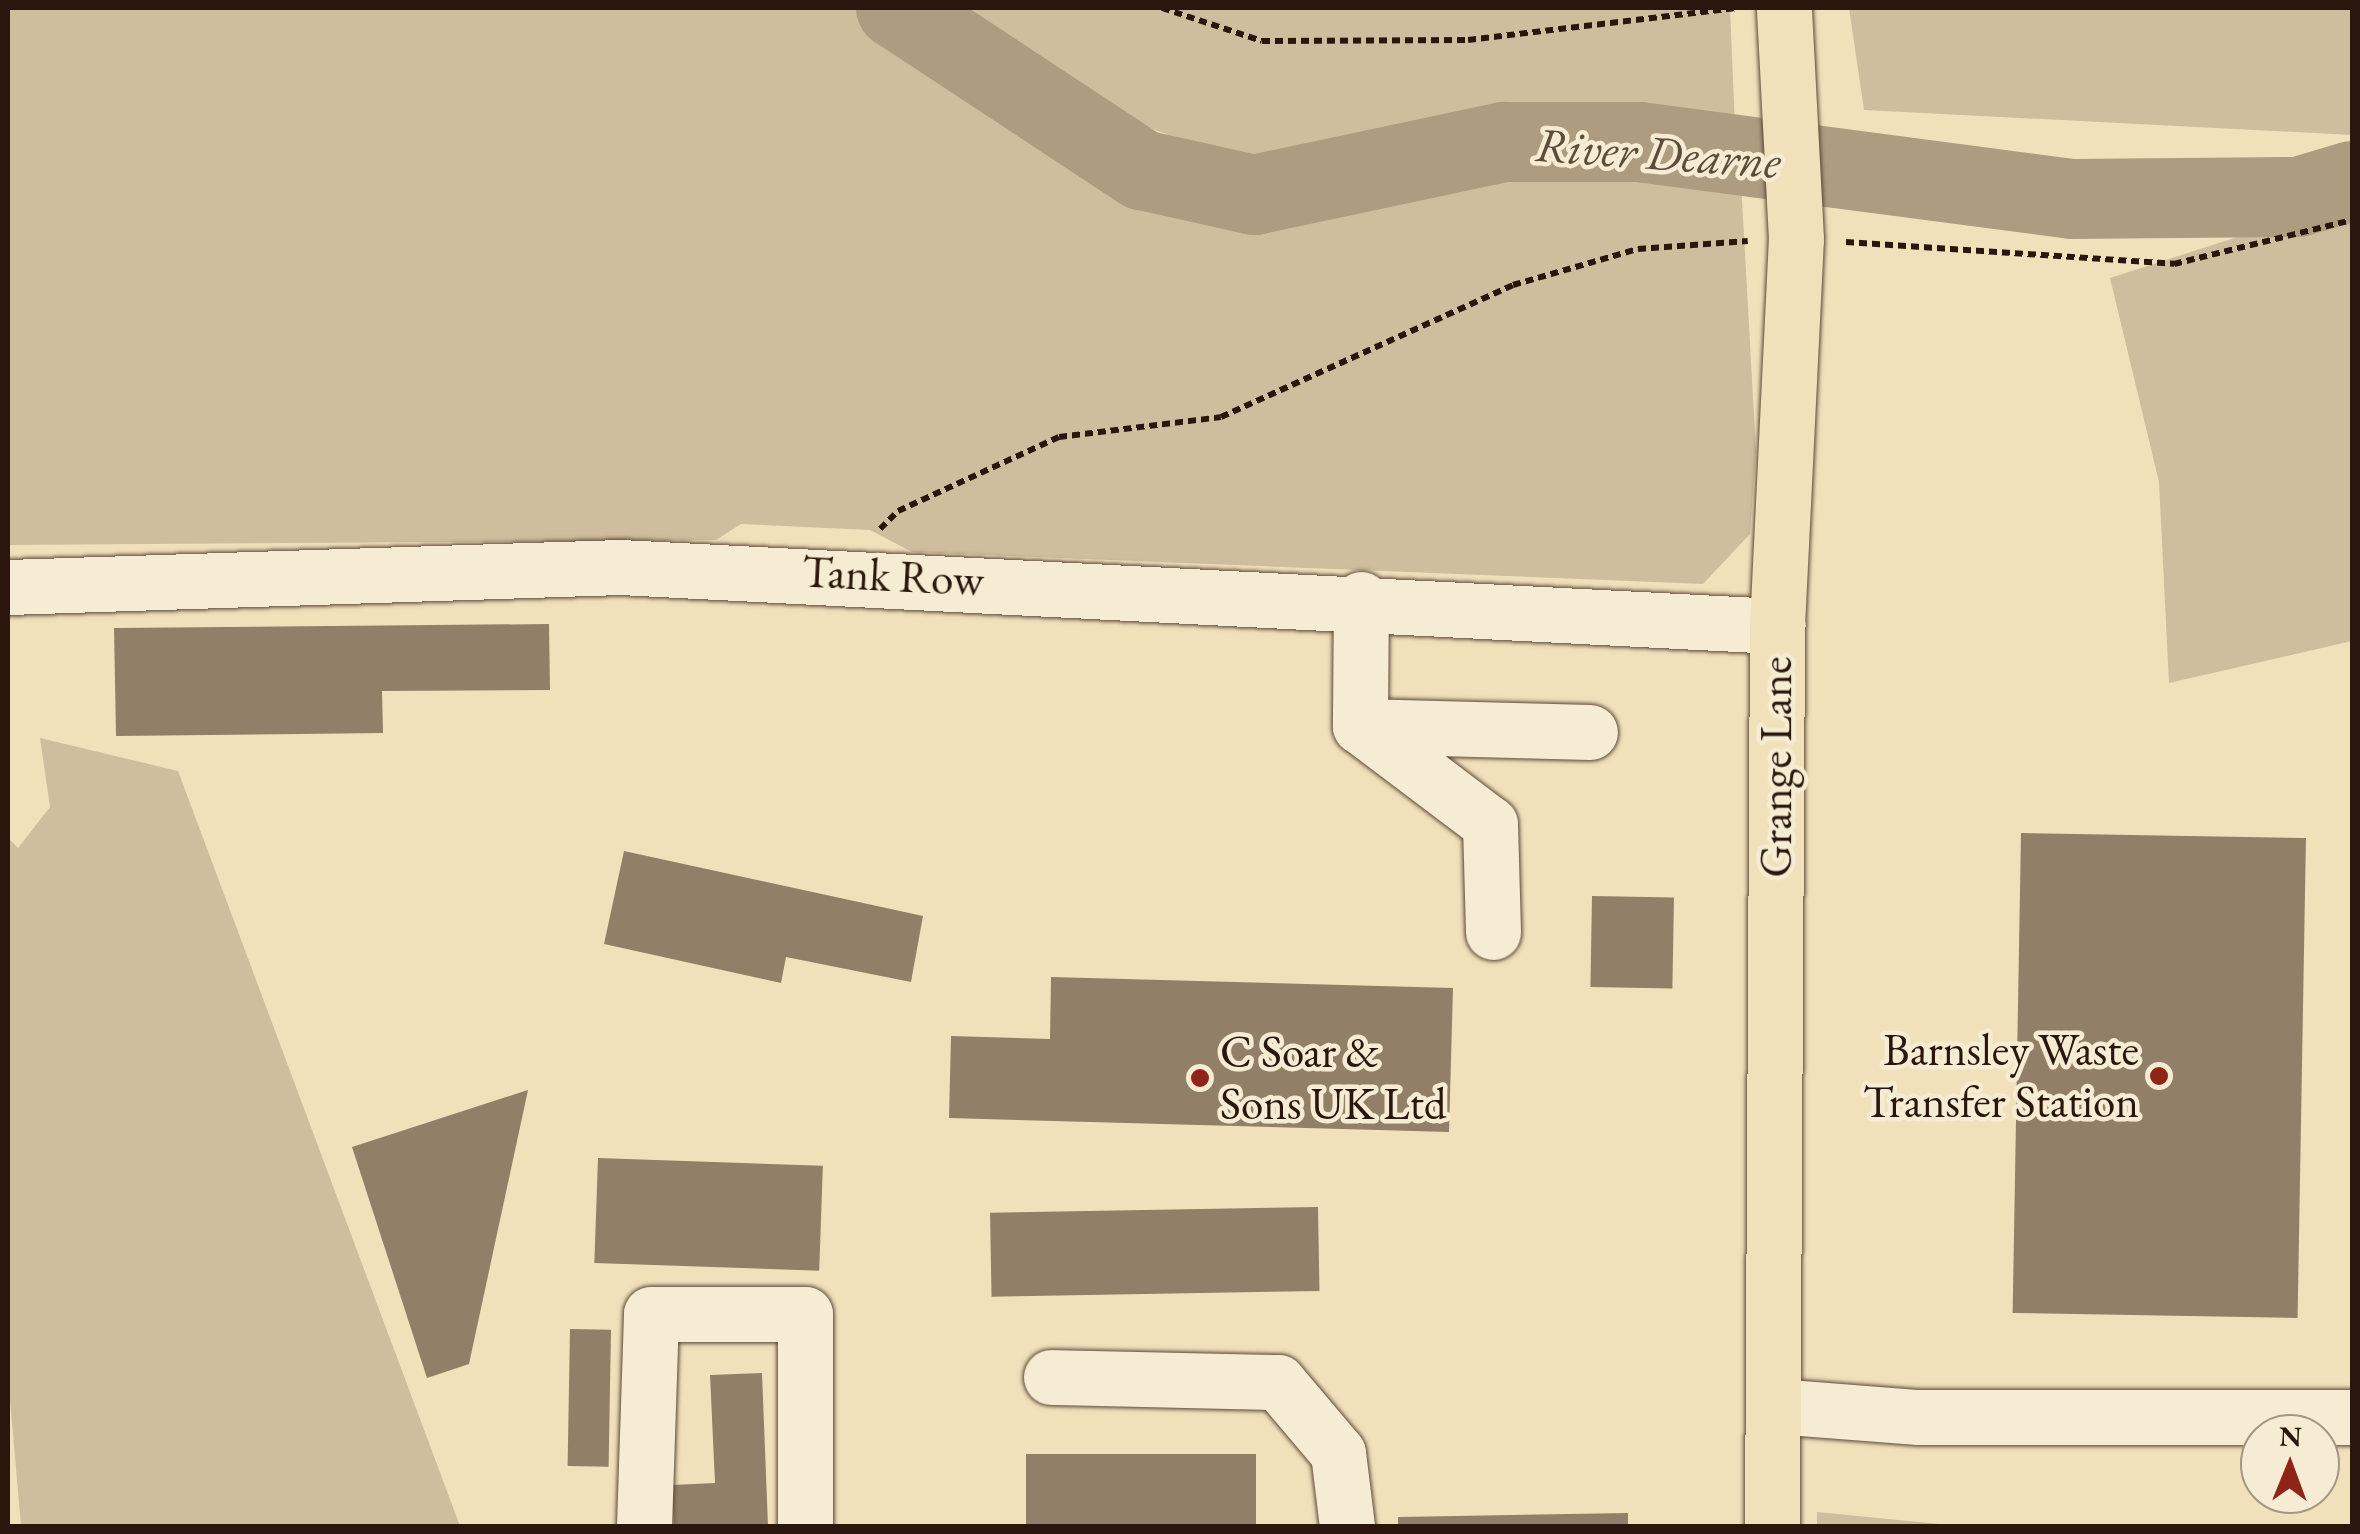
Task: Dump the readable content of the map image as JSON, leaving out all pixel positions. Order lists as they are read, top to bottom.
{
  "streets": {
    "highway": ["Grange Lane"],
    "street": ["Tank Row"]
  },
  "crossings": [
    ["Tank Row", "Grange Lane"]
  ],
  "water": ["River Dearne"],
  "places": ["Barnsley Waste Transfer Station", "C Soar & Sons UK Ltd"],
  "north": "top"
}
